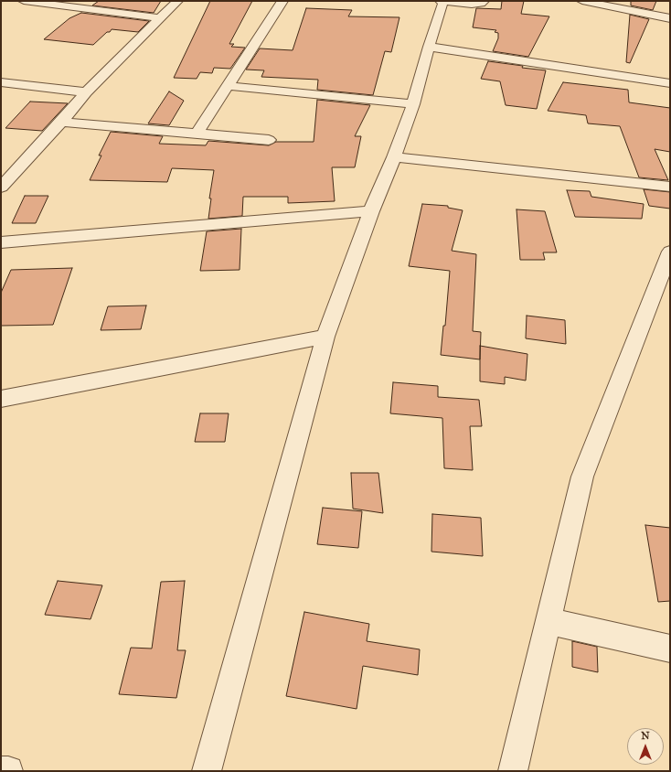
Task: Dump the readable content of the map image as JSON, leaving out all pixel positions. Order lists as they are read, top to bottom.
{
  "north": "top"
}
